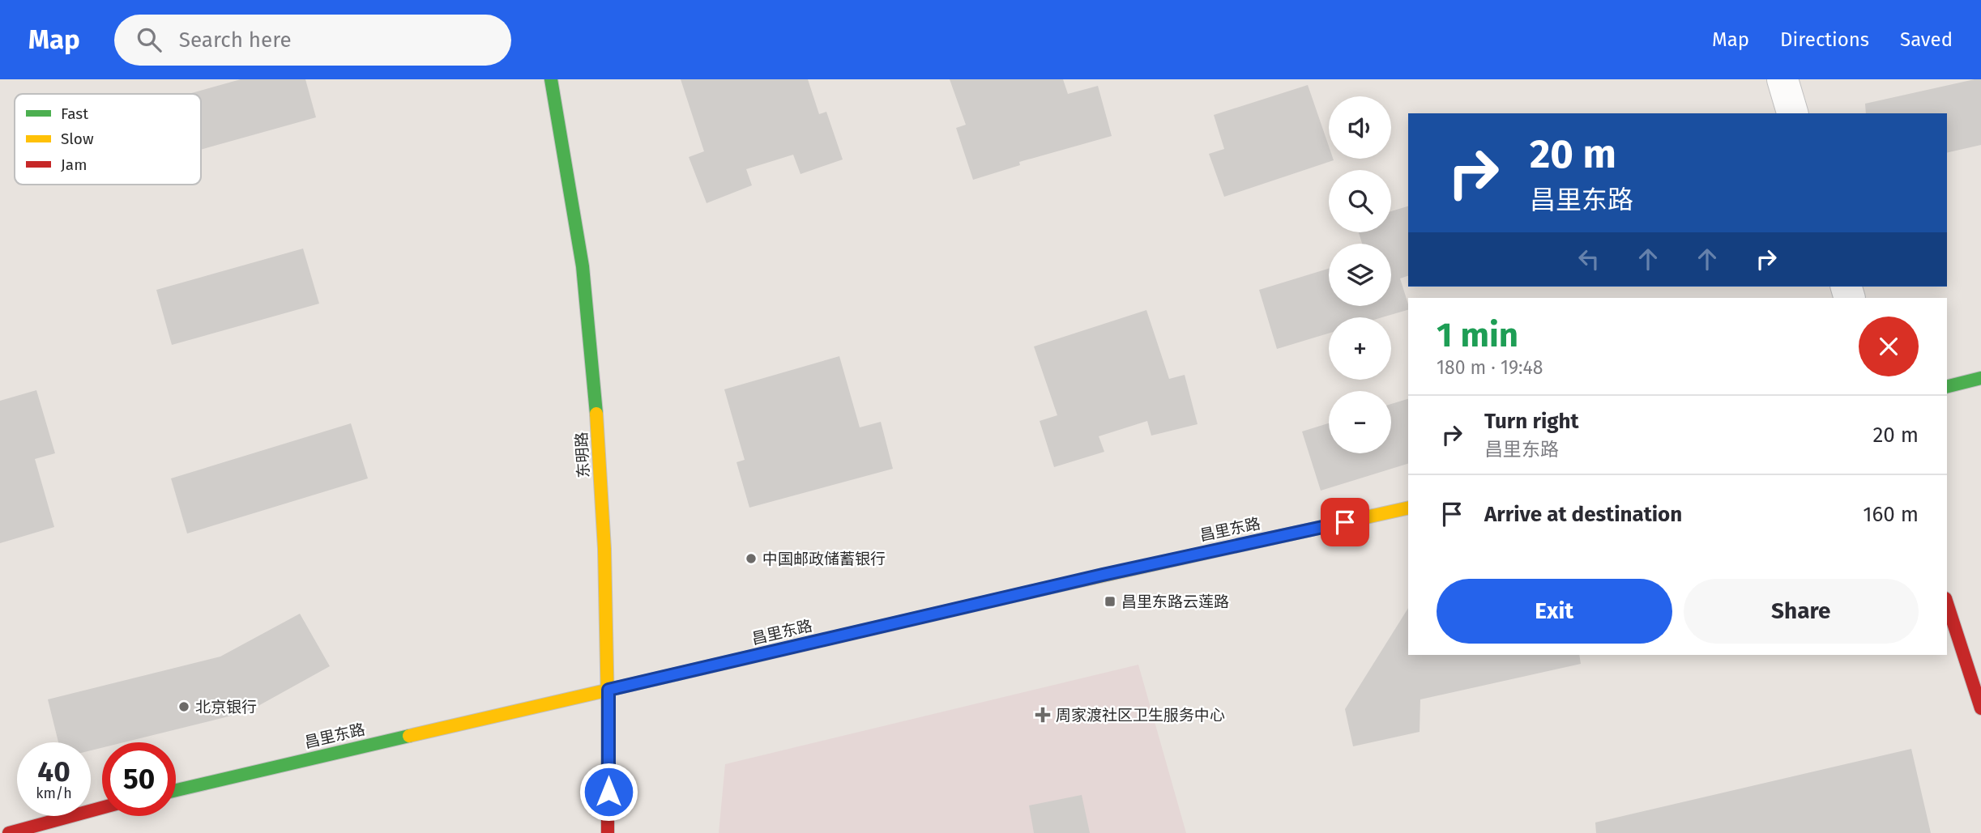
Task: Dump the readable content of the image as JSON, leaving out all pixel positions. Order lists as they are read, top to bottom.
{
  "streets": {
    "street": ["东明路", "昌里东路"]
  },
  "crossings": [
    ["东明路", "昌里东路"]
  ],
  "places": {
    "other": ["中国邮政储蓄银行", "北京银行"],
    "transit": ["昌里东路云莲路"],
    "health": ["周家渡社区卫生服务中心"]
  },
  "legend": ["Fast", "Slow", "Jam"],
  "page": {
    "header": "Map",
    "search": "Search here",
    "nav": ["Map", "Directions", "Saved"],
    "map_buttons": ["+", "−"],
    "turn": ["20 m", "昌里东路"],
    "heading": ["1 min", "180 m · 19:48"],
    "list": [
      {
        "name": "Turn right",
        "note": "昌里东路",
        "value": "20 m"
      },
      {
        "name": "Arrive at destination",
        "value": "160 m"
      }
    ],
    "buttons": ["Exit", "Share"],
    "speed": "40 km/h",
    "limit": "50"
  }
}
